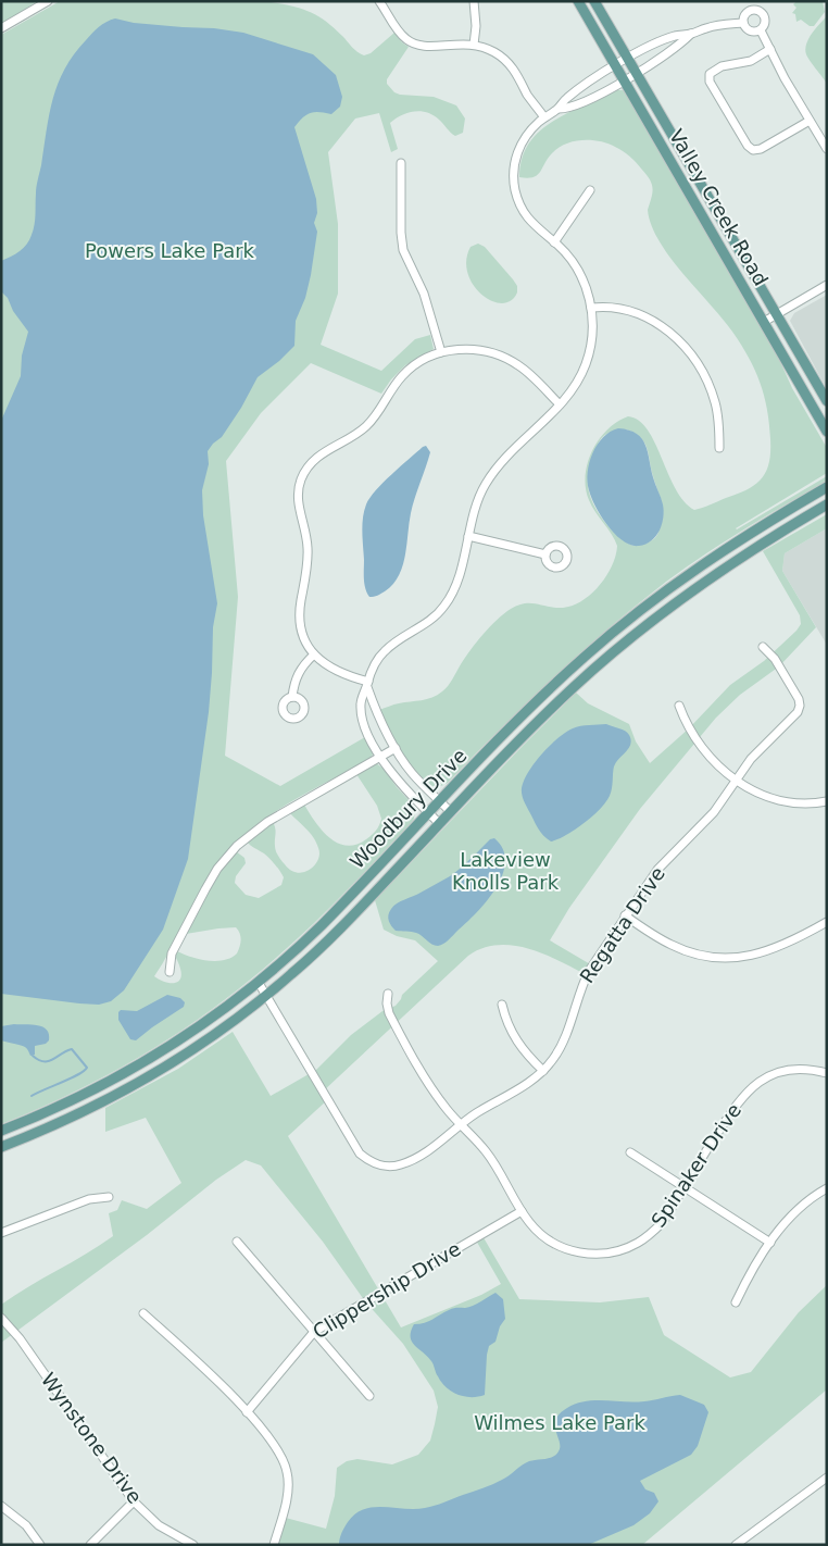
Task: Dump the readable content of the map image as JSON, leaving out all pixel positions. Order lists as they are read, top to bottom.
{
  "streets": {
    "main road": ["Valley Creek Road", "Woodbury Drive"],
    "street": [
      "Regatta Drive",
      "Spinaker Drive",
      "Clippership Drive",
      "Wynstone Drive"
    ]
  },
  "crossings": [
    ["Woodbury Drive", "Regatta Drive"],
    ["Regatta Drive", "Spinaker Drive"],
    ["Spinaker Drive", "Clippership Drive"]
  ],
  "parks": ["Powers Lake Park", "Lakeview Knolls Park", "Wilmes Lake Park"]
}
